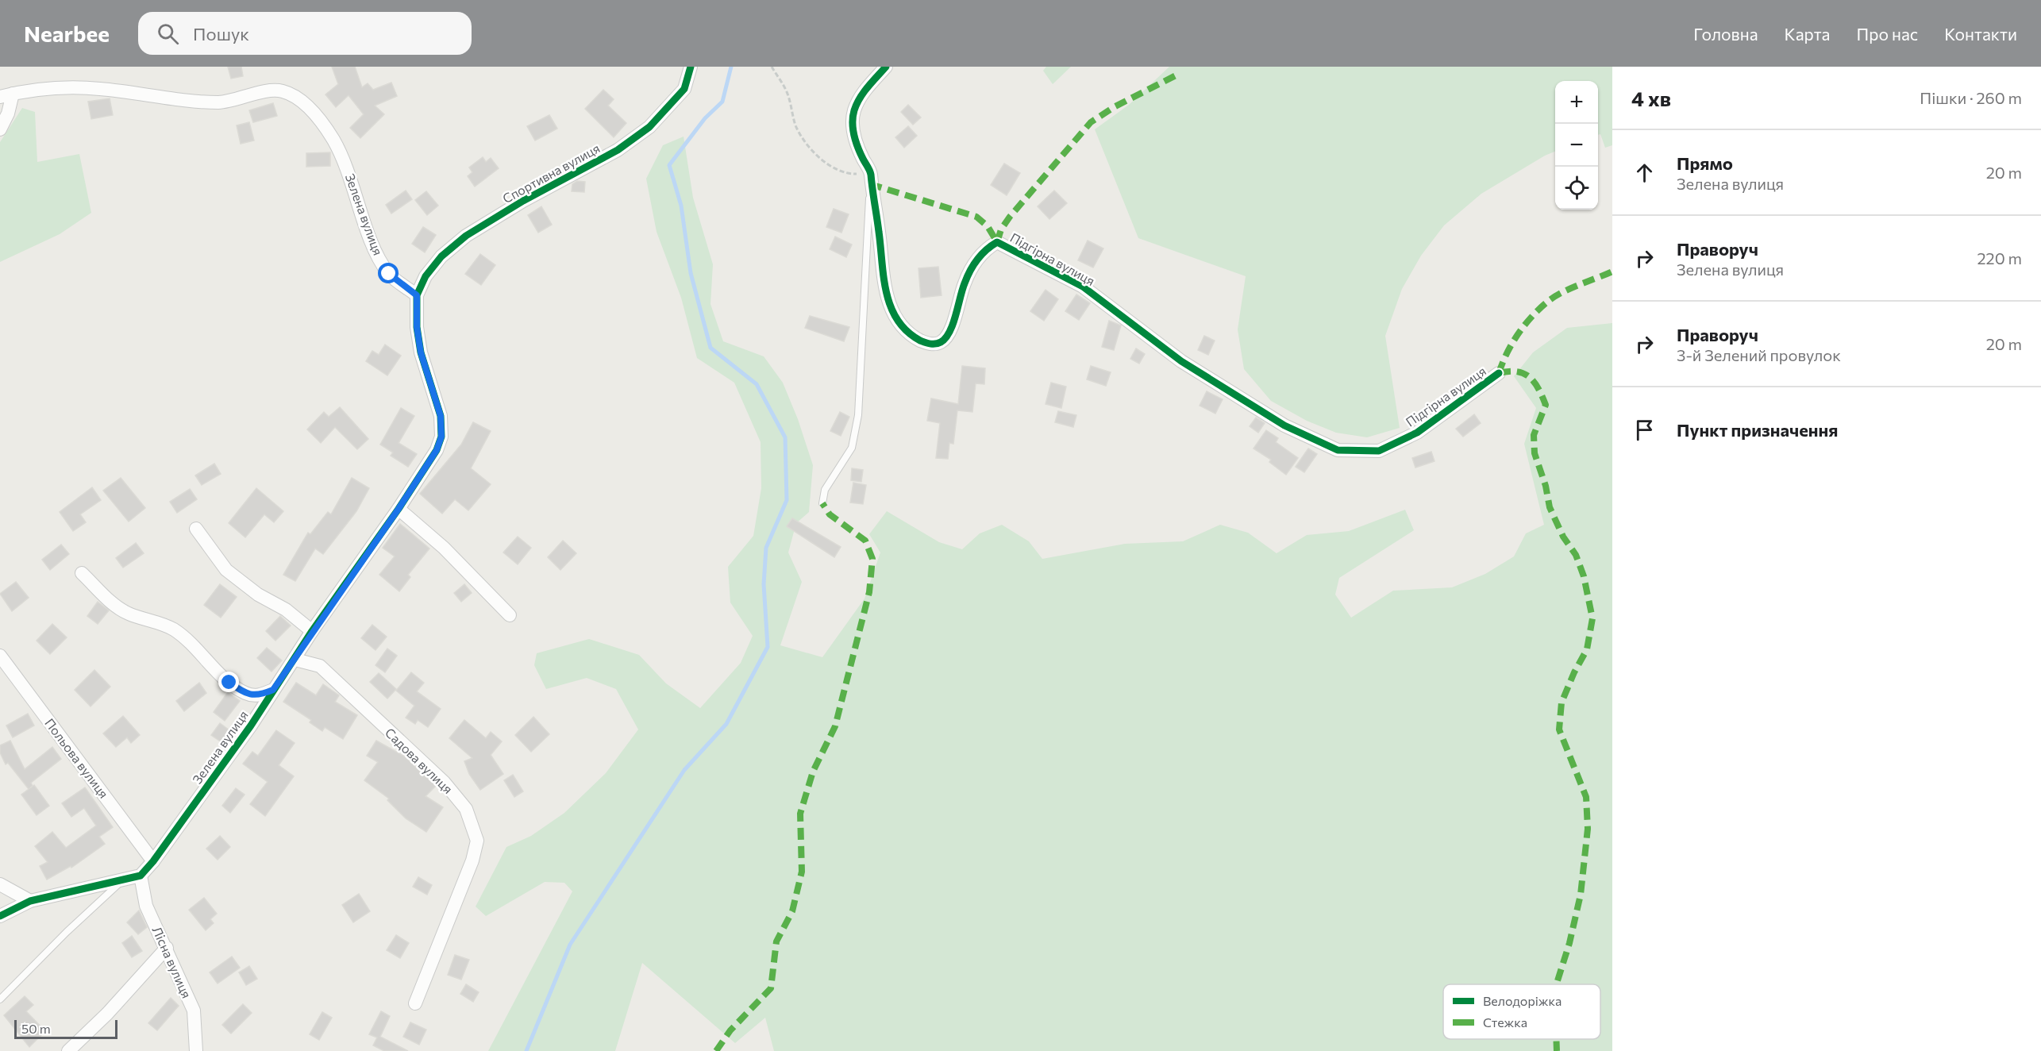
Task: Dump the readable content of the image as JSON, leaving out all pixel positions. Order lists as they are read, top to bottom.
{
  "streets": {
    "street": [
      "Спортивна вулиця",
      "Зелена вулиця",
      "Підгірна вулиця",
      "Польова вулиця",
      "Садова вулиця",
      "Лісна вулиця"
    ]
  },
  "crossings": [
    ["Спортивна вулиця", "Зелена вулиця"],
    ["Зелена вулиця", "Польова вулиця"],
    ["Зелена вулиця", "Садова вулиця"],
    ["Зелена вулиця", "Лісна вулиця"]
  ],
  "legend": ["Велодоріжка", "Стежка"],
  "scale_bar": "50 m",
  "page": {
    "header": "Nearbee",
    "search": "Пошук",
    "nav": [
      "Головна",
      "Карта",
      "Про нас",
      "Контакти"
    ],
    "heading": ["4 хв", "Пішки · 260 m"],
    "map_buttons": ["+", "−"],
    "list": [
      ["Прямо", "Зелена вулиця", "20 m"],
      ["Праворуч", "Зелена вулиця", "220 m"],
      ["Праворуч", "3-й Зелений провулок", "20 m"],
      "Пункт призначення"
    ],
    "scale": "50 m"
  }
}
